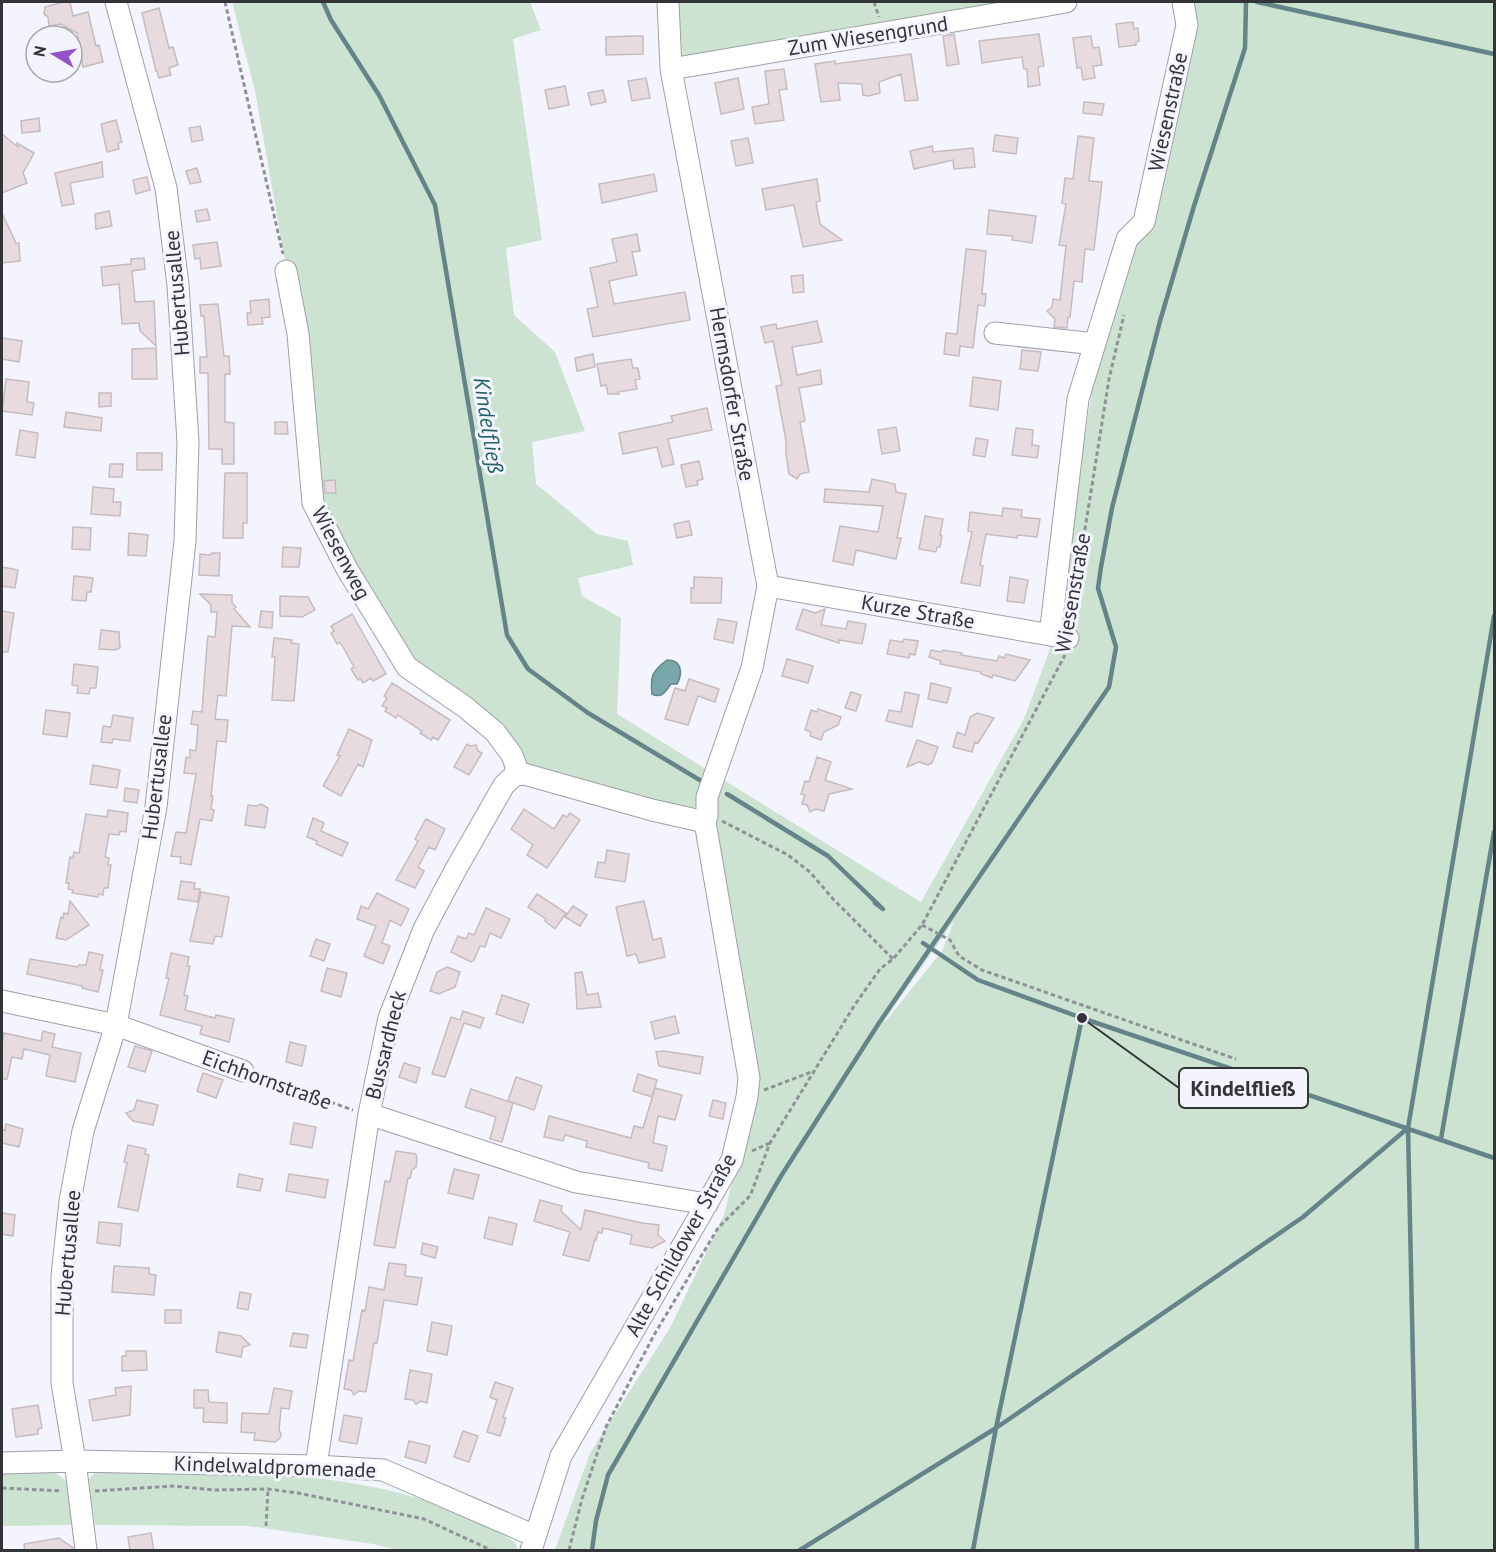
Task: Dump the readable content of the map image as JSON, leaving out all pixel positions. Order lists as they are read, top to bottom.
{
  "streets": {
    "street": [
      "Zum Wiesengrund",
      "Wiesenstraße",
      "Hubertusallee",
      "Hermsdorfer Straße",
      "Wiesenweg",
      "Kurze Straße",
      "Bussardheck",
      "Eichhornstraße",
      "Alte Schildower Straße",
      "Kindelwaldpromenade"
    ]
  },
  "crossings": [
    ["Zum Wiesengrund", "Hermsdorfer Straße"],
    ["Wiesenstraße", "Kurze Straße"],
    ["Hubertusallee", "Eichhornstraße"],
    ["Hubertusallee", "Kindelwaldpromenade"],
    ["Hermsdorfer Straße", "Kurze Straße"],
    ["Hermsdorfer Straße", "Alte Schildower Straße"],
    ["Wiesenweg", "Bussardheck"],
    ["Bussardheck", "Eichhornstraße"],
    ["Bussardheck", "Kindelwaldpromenade"],
    ["Alte Schildower Straße", "Kindelwaldpromenade"]
  ],
  "water": ["Kindelfließ"],
  "places": ["Kindelfließ"],
  "north": "left"
}
